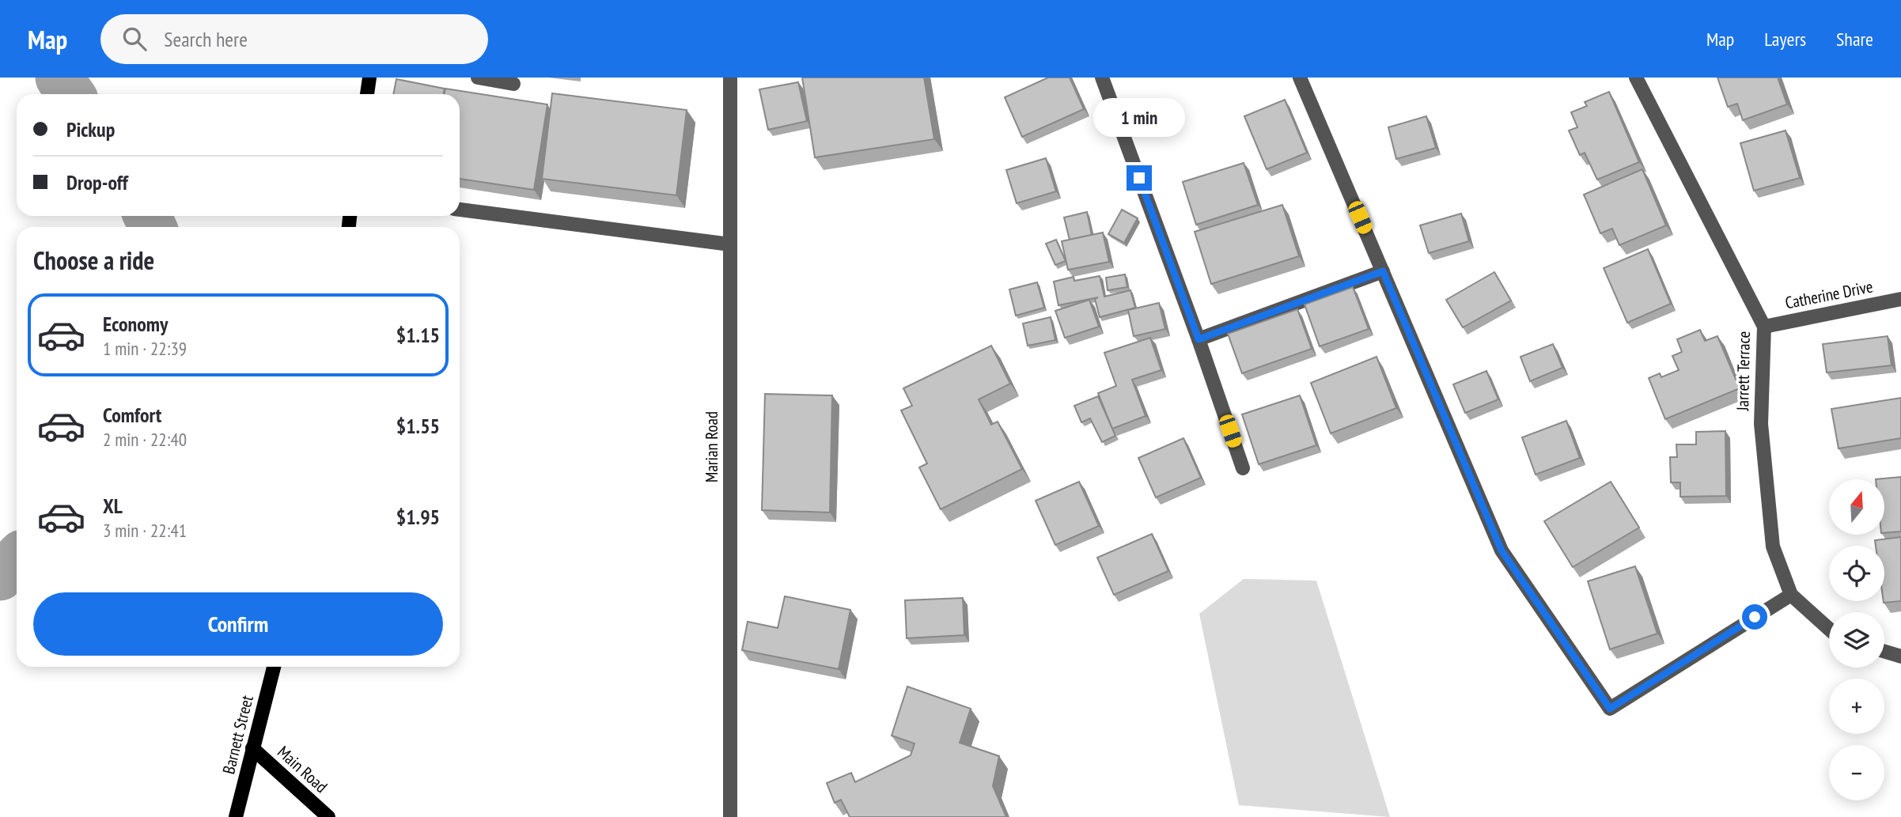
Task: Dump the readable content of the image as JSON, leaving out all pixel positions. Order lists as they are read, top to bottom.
{
  "streets": {
    "main road": ["Barnett Street", "Main Road"],
    "street": ["Catherine Drive", "Jarrett Terrace", "Marian Road"]
  },
  "crossings": [
    ["Catherine Drive", "Jarrett Terrace"],
    ["Barnett Street", "Main Road"]
  ],
  "north": "top",
  "page": {
    "header": "Map",
    "search": "Search here",
    "nav": ["Map", "Layers", "Share"],
    "banner": ["Pickup", "Drop-off"],
    "bubble": "1 min",
    "heading": "Choose a ride",
    "list": [
      {
        "name": "Economy",
        "note": "1 min · 22:39",
        "value": "$1.15"
      },
      {
        "name": "Comfort",
        "note": "2 min · 22:40",
        "value": "$1.55"
      },
      {
        "name": "XL",
        "note": "3 min · 22:41",
        "value": "$1.95"
      }
    ],
    "map_buttons": ["+", "−"],
    "buttons": "Confirm"
  }
}
